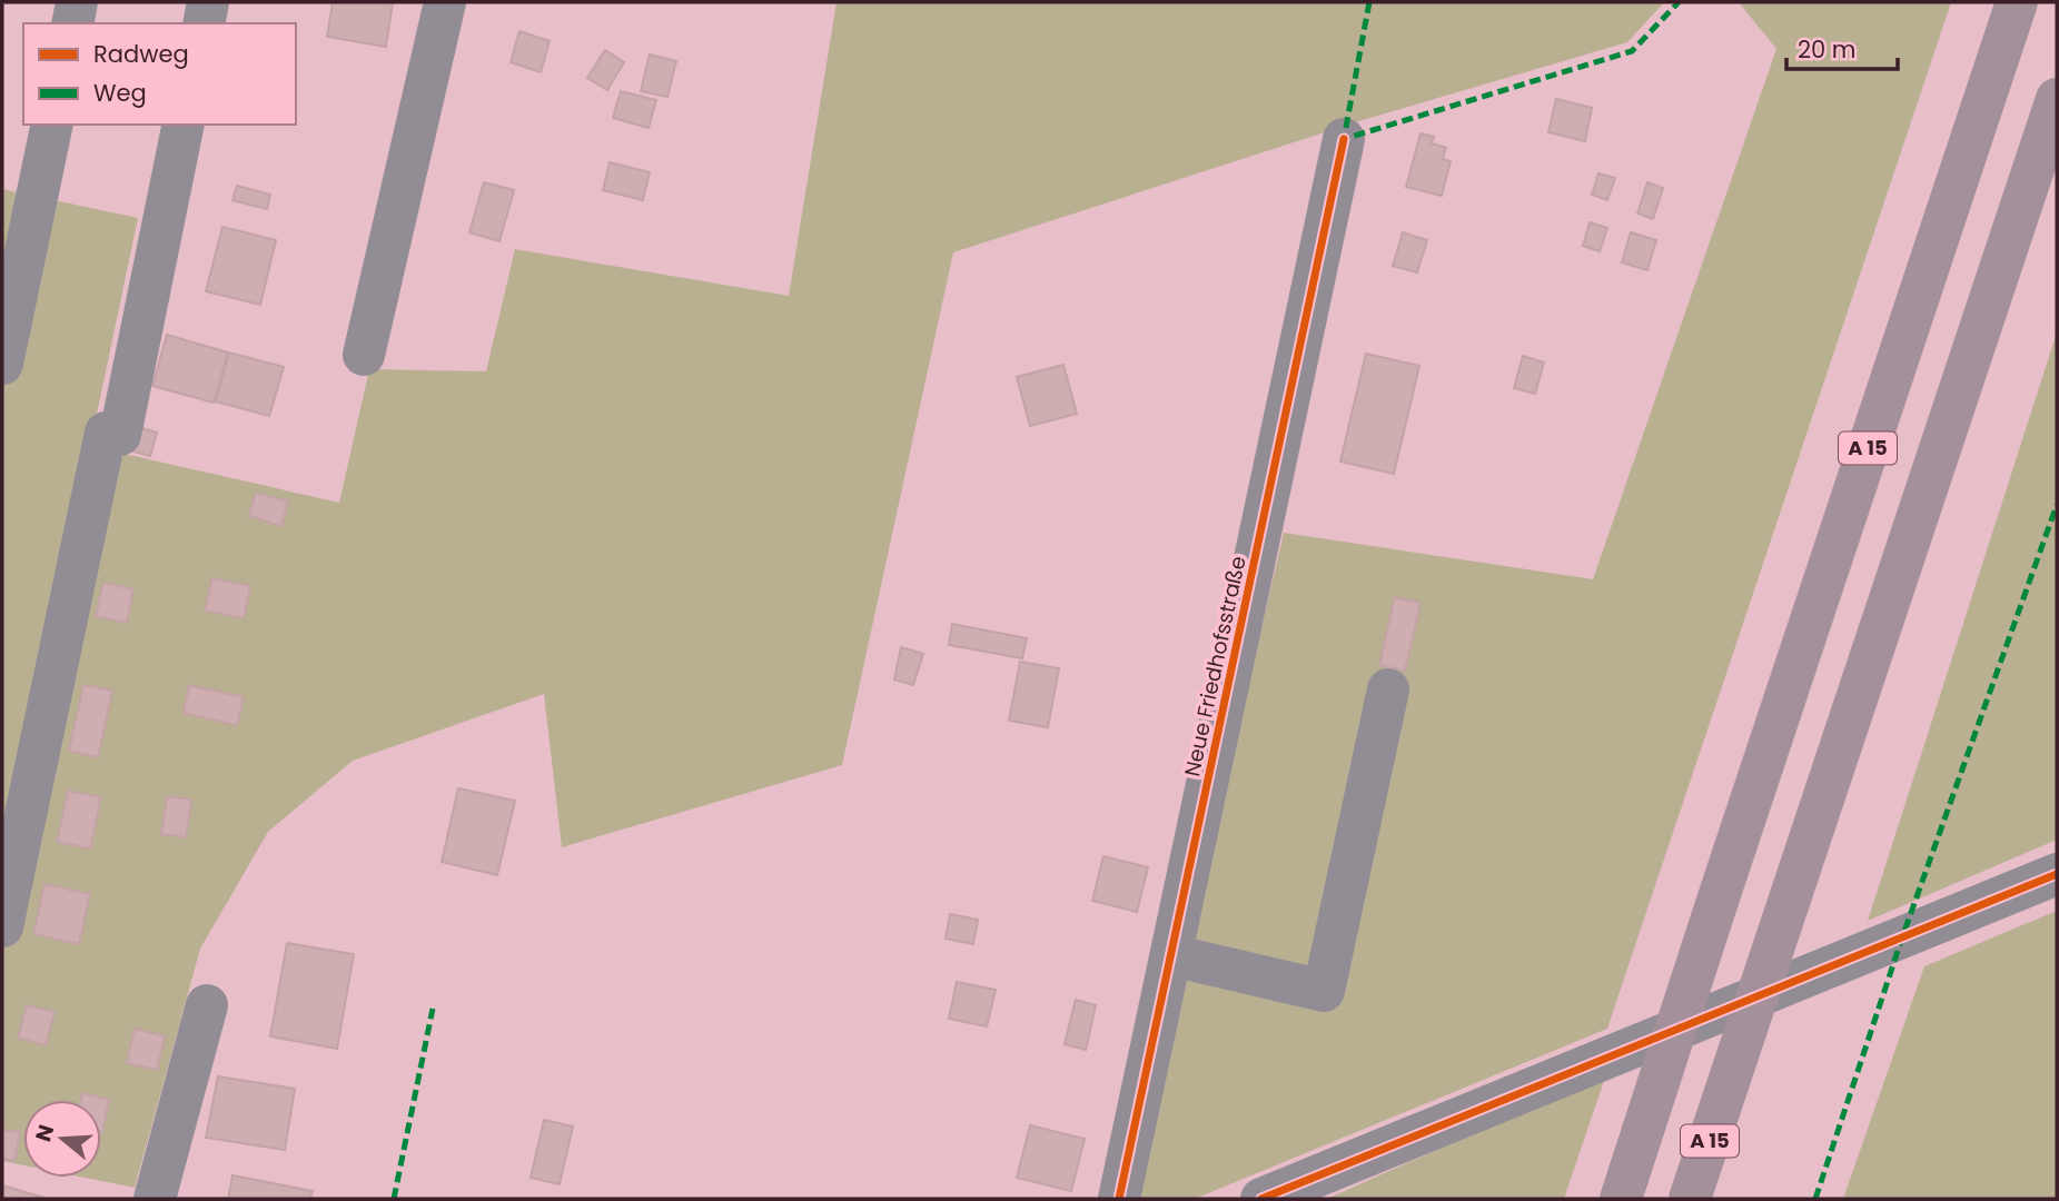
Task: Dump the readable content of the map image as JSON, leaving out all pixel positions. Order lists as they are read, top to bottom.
{
  "streets": {
    "highway": ["A 15"],
    "street": ["Neue Friedhofsstraße"]
  },
  "legend": ["Radweg", "Weg"],
  "scale_bar": "20 m",
  "north": "left"
}
